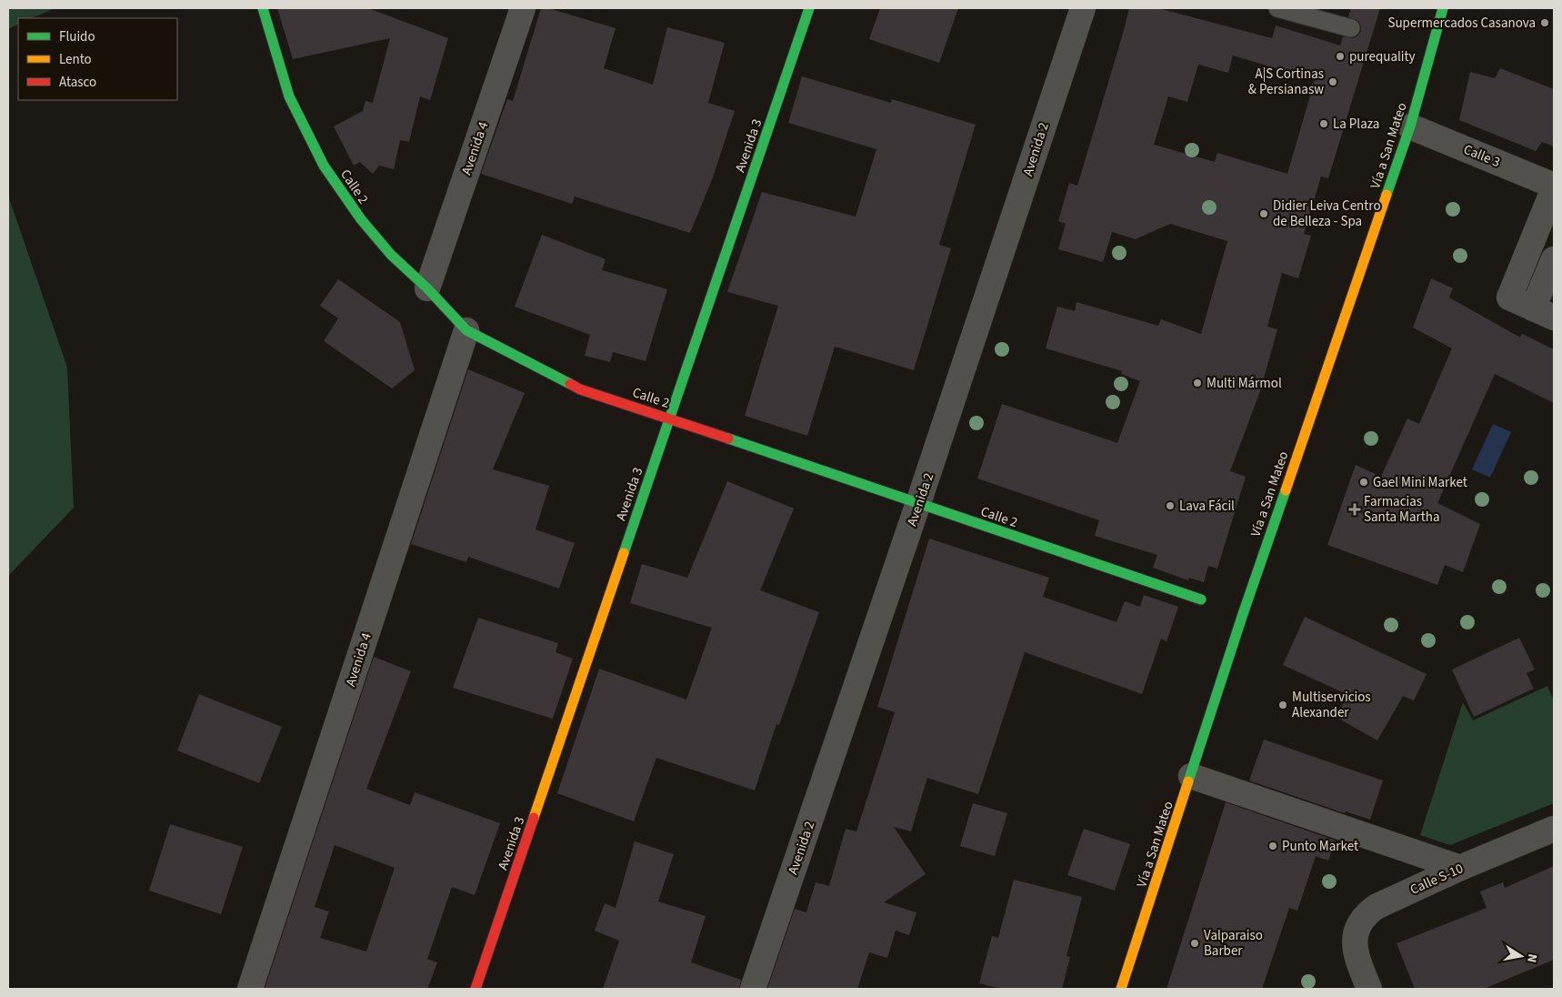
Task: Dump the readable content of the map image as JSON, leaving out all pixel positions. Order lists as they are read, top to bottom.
{
  "streets": {
    "street": [
      "Avenida 3",
      "Vía a San Mateo",
      "Avenida 4",
      "Avenida 2",
      "Calle 3",
      "Calle 2",
      "Calle S-10"
    ]
  },
  "crossings": [
    ["Avenida 3", "Calle 2"],
    ["Vía a San Mateo", "Calle 3"],
    ["Avenida 4", "Calle 2"],
    ["Avenida 2", "Calle 2"]
  ],
  "places": {
    "other": [
      "Supermercados Casanova",
      "purequality",
      "A|S Cortinas & Persianasw",
      "La Plaza",
      "Didier Leiva Centro de Belleza - Spa",
      "Multi Mármol",
      "Gael Mini Market",
      "Lava Fácil",
      "Multiservicios Alexander",
      "Punto Market",
      "Valparaiso Barber"
    ],
    "health": ["Farmacias Santa Martha"]
  },
  "legend": ["Fluido", "Lento", "Atasco"],
  "north": "right"
}
